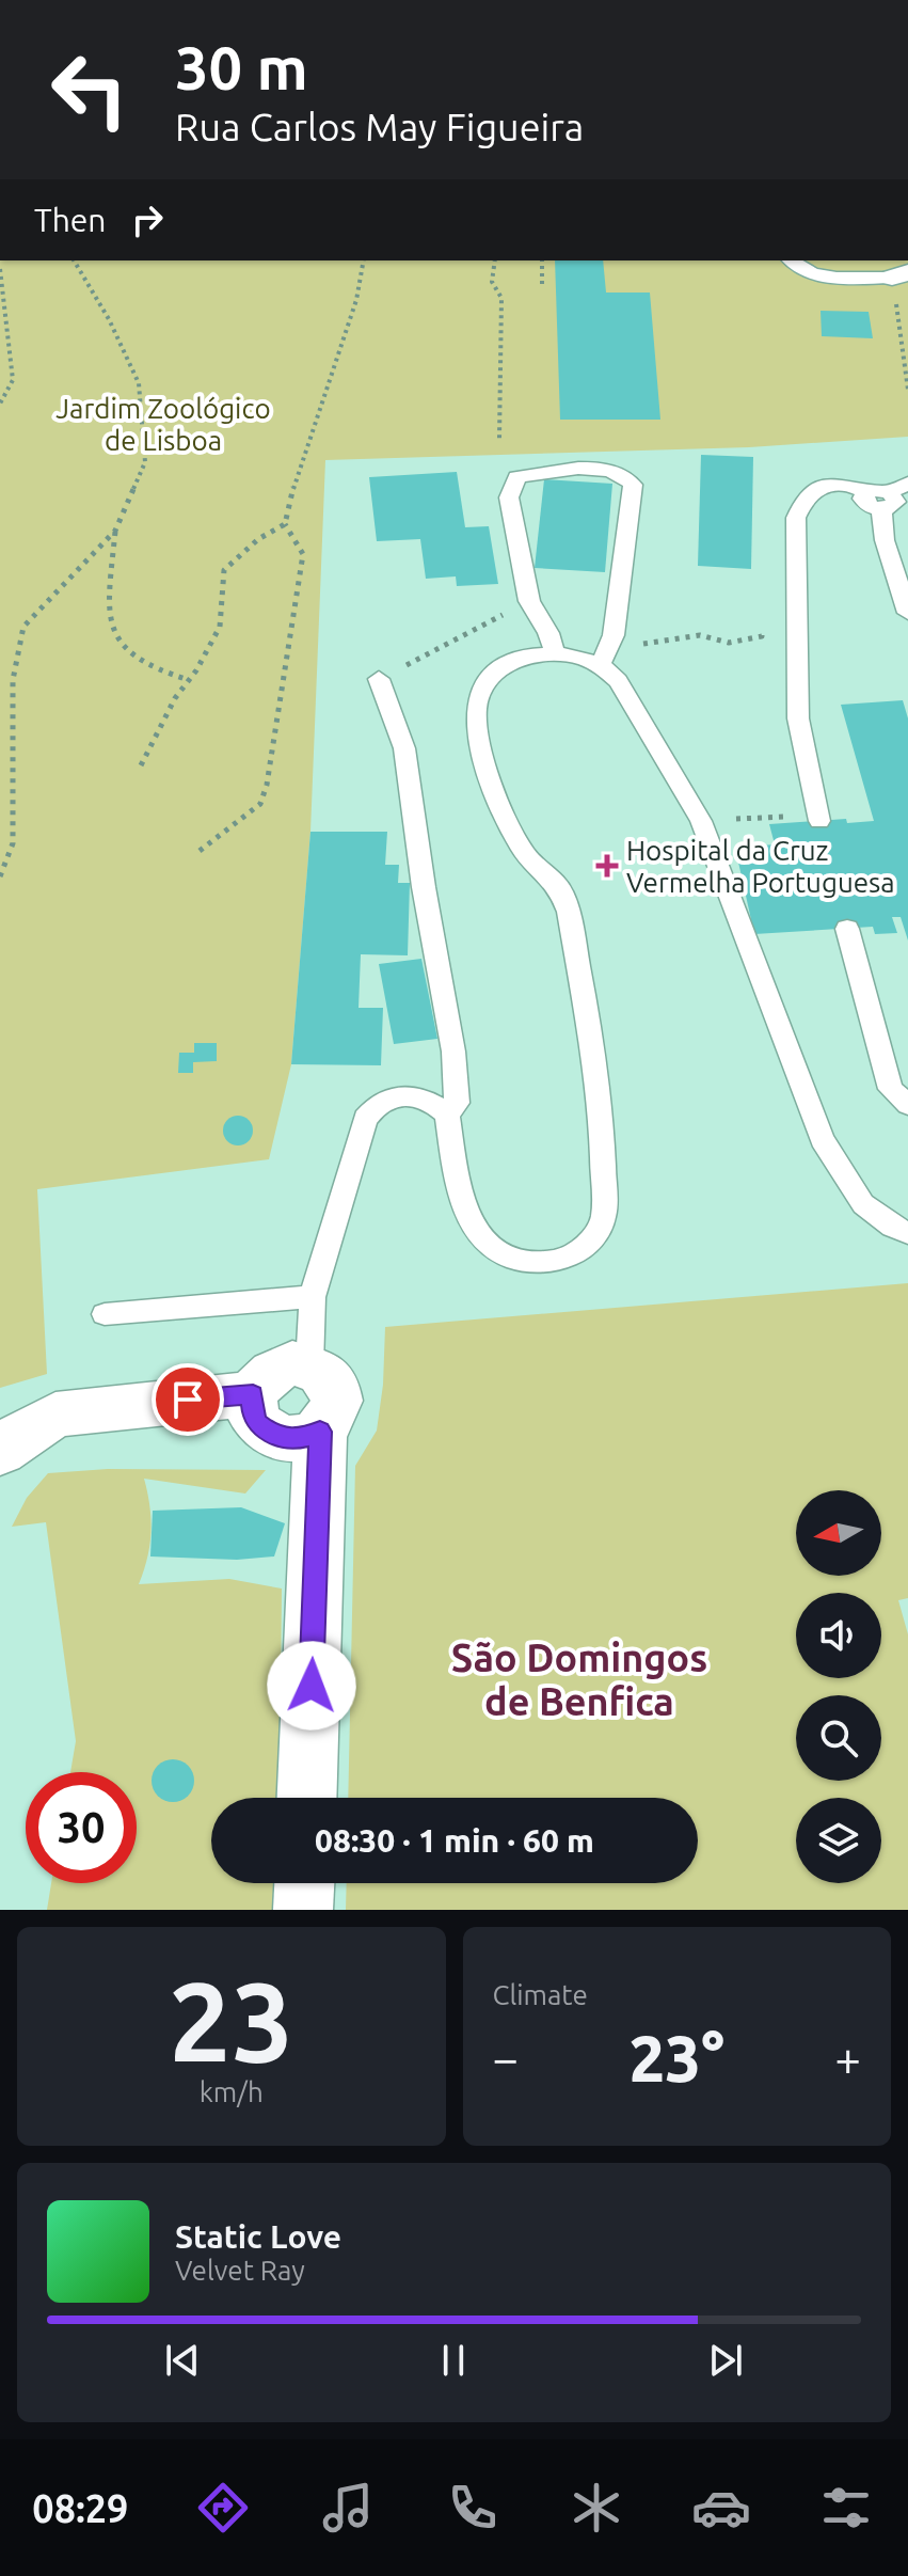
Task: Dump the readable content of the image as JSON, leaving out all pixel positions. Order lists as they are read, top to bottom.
{
  "districts": ["São Domingos de Benfica"],
  "parks": ["Jardim Zoológico de Lisboa"],
  "places": {
    "health": ["Hospital da Cruz Vermelha Portuguesa"]
  },
  "north": "left",
  "page": {
    "turn": ["30 m", "Rua Carlos May Figueira"],
    "then": "Then",
    "limit": "30",
    "trip": "08:30 · 1 min · 60 m",
    "tile": [
      ["23", "km/h"],
      "Climate"
    ],
    "heat": ["−", "23°", "+"],
    "song": ["Static Love", "Velvet Ray"],
    "tabs": "08:29"
  }
}
